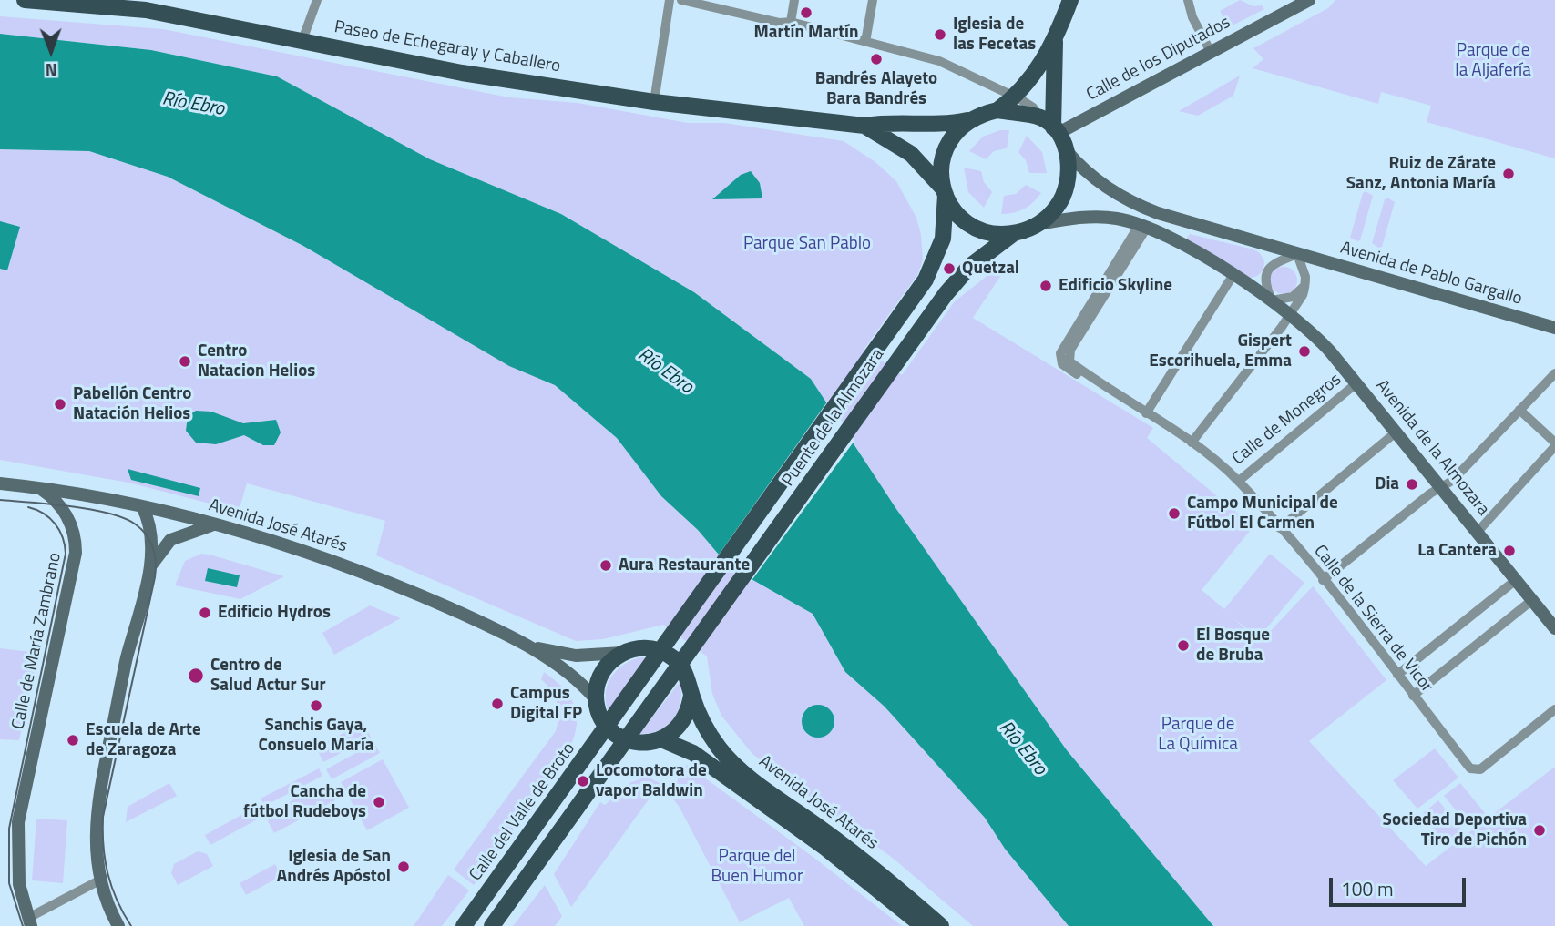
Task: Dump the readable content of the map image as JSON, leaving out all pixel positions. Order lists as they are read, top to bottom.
{
  "streets": {
    "main road": [
      "Paseo de Echegaray y Caballero",
      "Calle de los Diputados",
      "Avenida de Pablo Gargallo",
      "Puente de la Almozara",
      "Avenida de la Almozara",
      "Avenida José Atarés",
      "Calle de María Zambrano",
      "Calle del Valle de Broto"
    ],
    "street": ["Calle de Monegros", "Calle de la Sierra de Vicor"]
  },
  "crossings": [
    ["Paseo de Echegaray y Caballero", "Calle de los Diputados"],
    ["Paseo de Echegaray y Caballero", "Avenida de Pablo Gargallo"],
    ["Paseo de Echegaray y Caballero", "Puente de la Almozara"],
    ["Paseo de Echegaray y Caballero", "Avenida de la Almozara"],
    ["Calle de los Diputados", "Avenida de Pablo Gargallo"],
    ["Calle de los Diputados", "Puente de la Almozara"],
    ["Calle de los Diputados", "Avenida de la Almozara"],
    ["Avenida de Pablo Gargallo", "Puente de la Almozara"],
    ["Avenida de Pablo Gargallo", "Avenida de la Almozara"],
    ["Puente de la Almozara", "Avenida de la Almozara"],
    ["Puente de la Almozara", "Avenida José Atarés"],
    ["Puente de la Almozara", "Calle del Valle de Broto"],
    ["Calle de Monegros", "Avenida de la Almozara"],
    ["Calle de Monegros", "Calle de la Sierra de Vicor"],
    ["Avenida de la Almozara", "Calle de la Sierra de Vicor"],
    ["Avenida José Atarés", "Calle de María Zambrano"],
    ["Avenida José Atarés", "Calle del Valle de Broto"]
  ],
  "water": ["Río Ebro"],
  "parks": [
    "Parque de la Aljafería",
    "Parque San Pablo",
    "Parque de La Química",
    "Parque del Buen Humor"
  ],
  "places": [
    "Martín Martín",
    "Iglesia de las Fecetas",
    "Bandrés Alayeto Bara Bandrés",
    "Ruiz de Zárate Sanz, Antonia María",
    "Quetzal",
    "Edificio Skyline",
    "Gispert Escorihuela, Emma",
    "Centro Natacion Helios",
    "Pabellón Centro Natación Helios",
    "Dia",
    "Campo Municipal de Fútbol El Carmen",
    "La Cantera",
    "Aura Restaurante",
    "Edificio Hydros",
    "El Bosque de Bruba",
    "Centro de Salud Actur Sur",
    "Campus Digital FP",
    "Sanchis Gaya, Consuelo María",
    "Escuela de Arte de Zaragoza",
    "Locomotora de vapor Baldwin",
    "Cancha de fútbol Rudeboys",
    "Sociedad Deportiva Tiro de Pichón",
    "Iglesia de San Andrés Apóstol"
  ],
  "scale_bar": "100 m",
  "north": "bottom"
}
